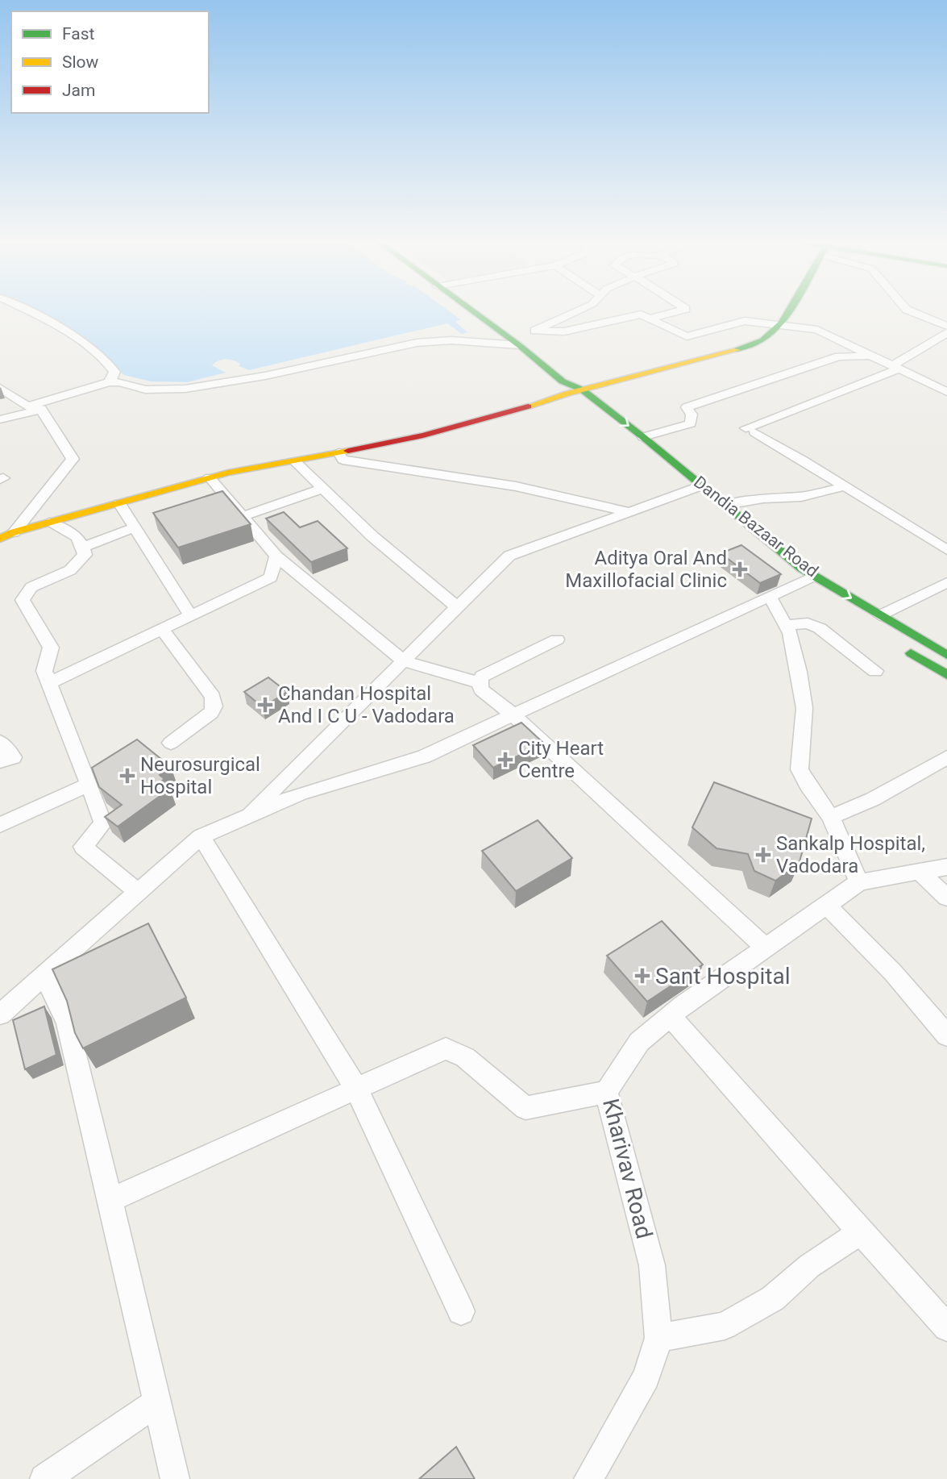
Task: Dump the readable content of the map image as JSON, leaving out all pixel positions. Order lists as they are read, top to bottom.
{
  "streets": {
    "street": ["Dandia Bazaar Road", "Kharivav Road"]
  },
  "places": {
    "health": [
      "Aditya Oral And Maxillofacial Clinic",
      "Chandan Hospital And I C U - Vadodara",
      "City Heart Centre",
      "Neurosurgical Hospital",
      "Sankalp Hospital, Vadodara",
      "Sant Hospital"
    ]
  },
  "legend": ["Fast", "Slow", "Jam"]
}
